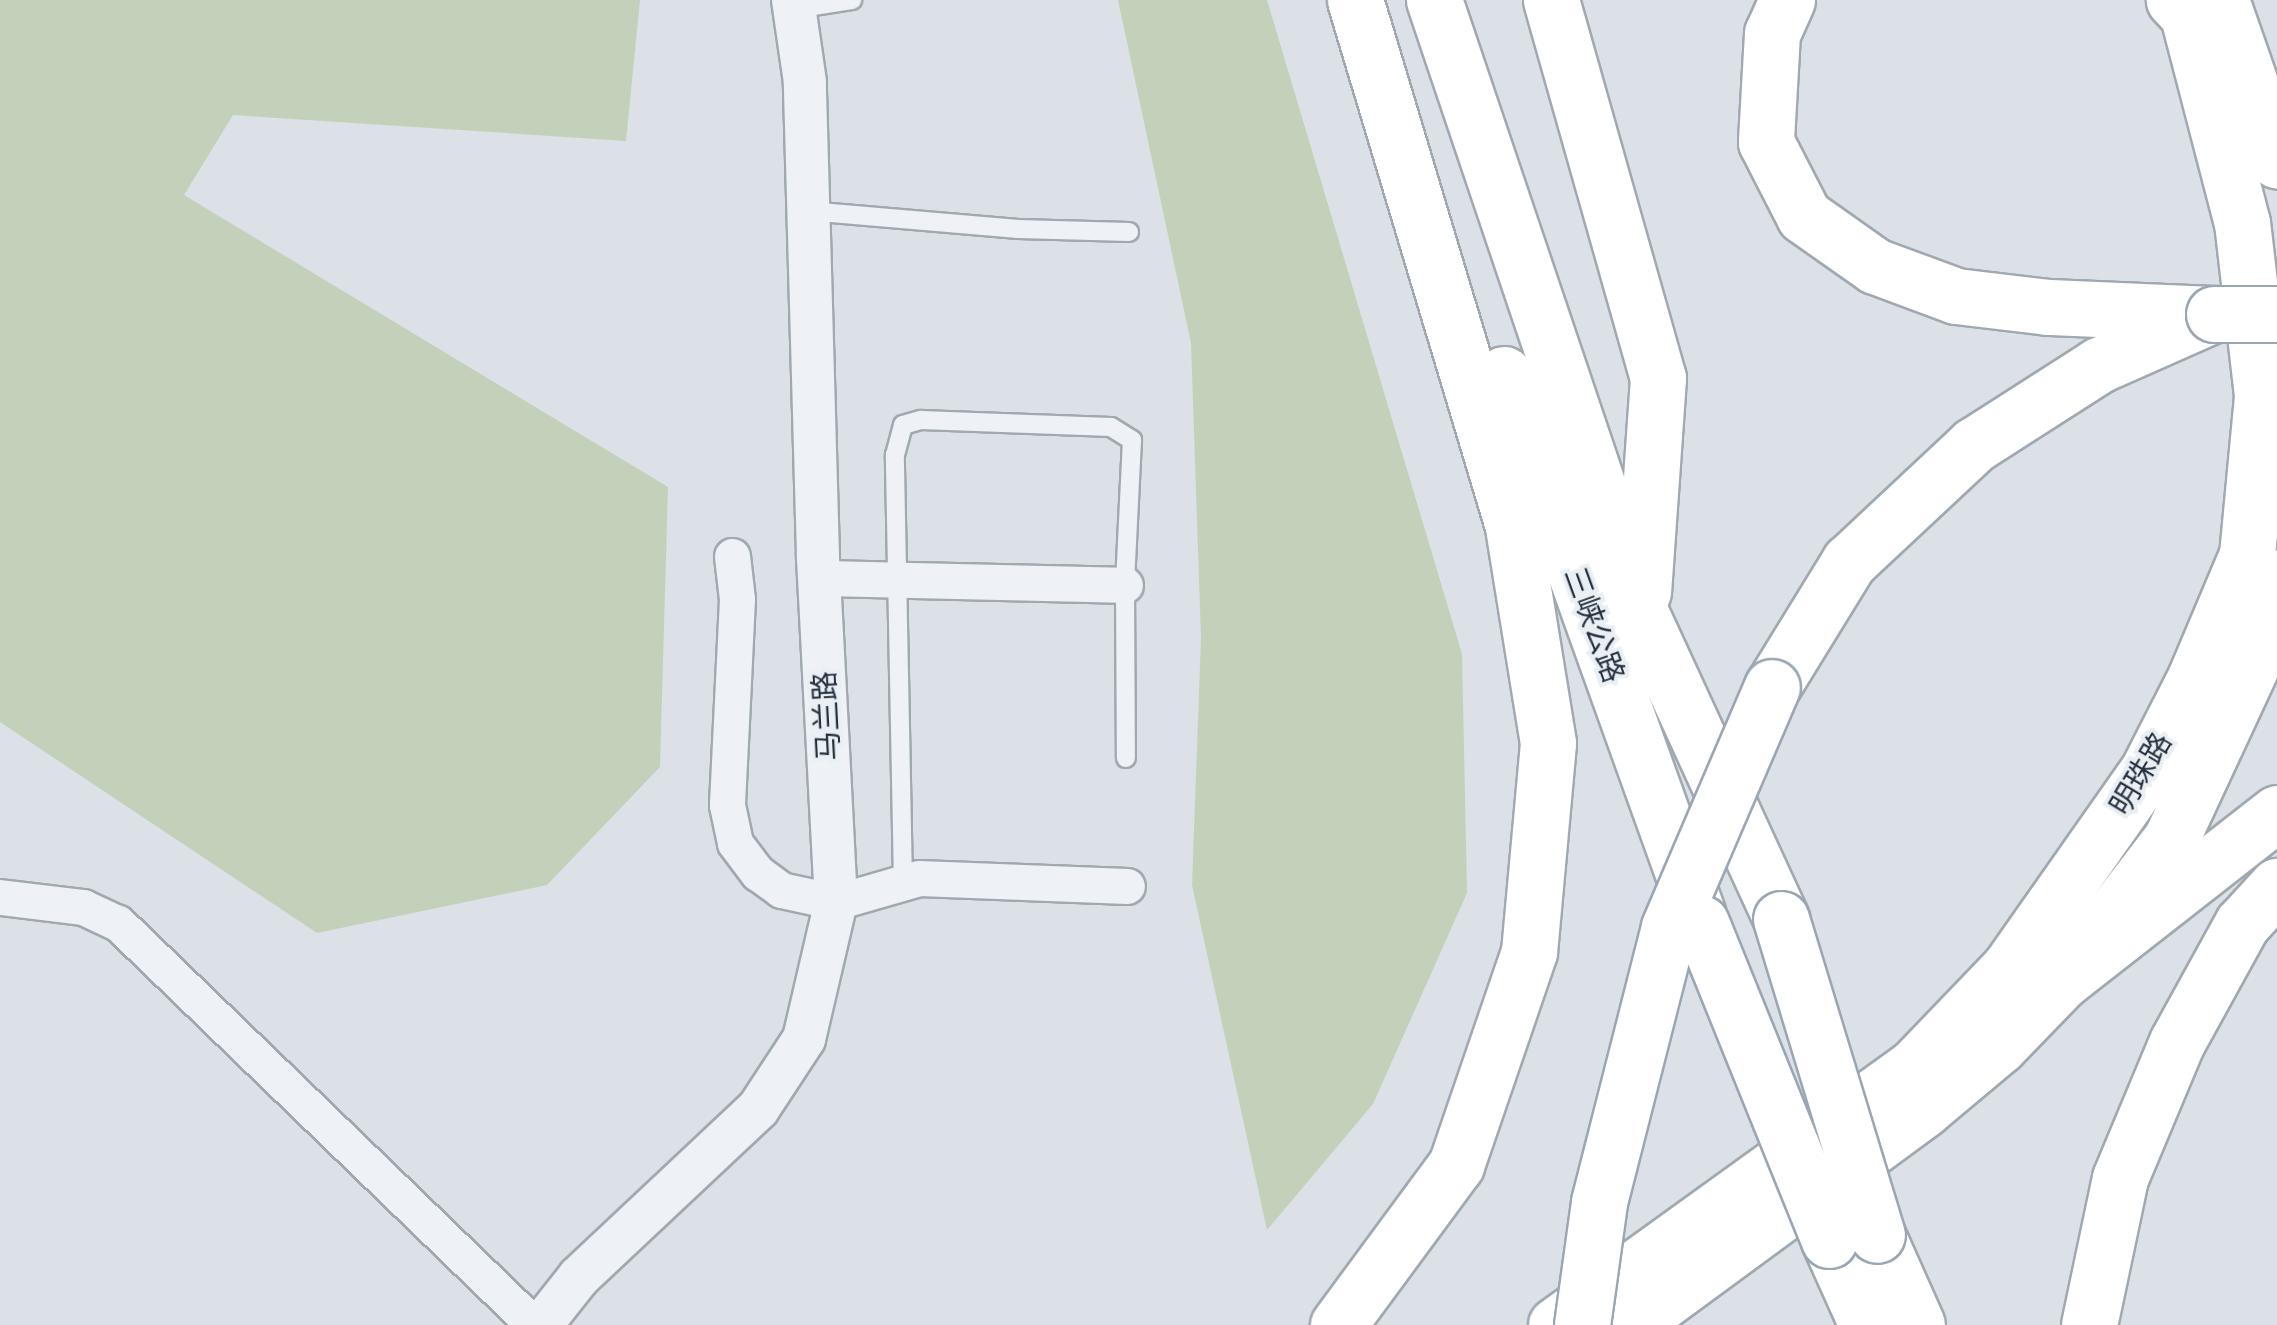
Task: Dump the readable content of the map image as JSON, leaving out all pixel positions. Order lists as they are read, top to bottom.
{
  "streets": {
    "main road": ["三峡公路", "明珠路"],
    "street": ["马兰路"]
  }
}
